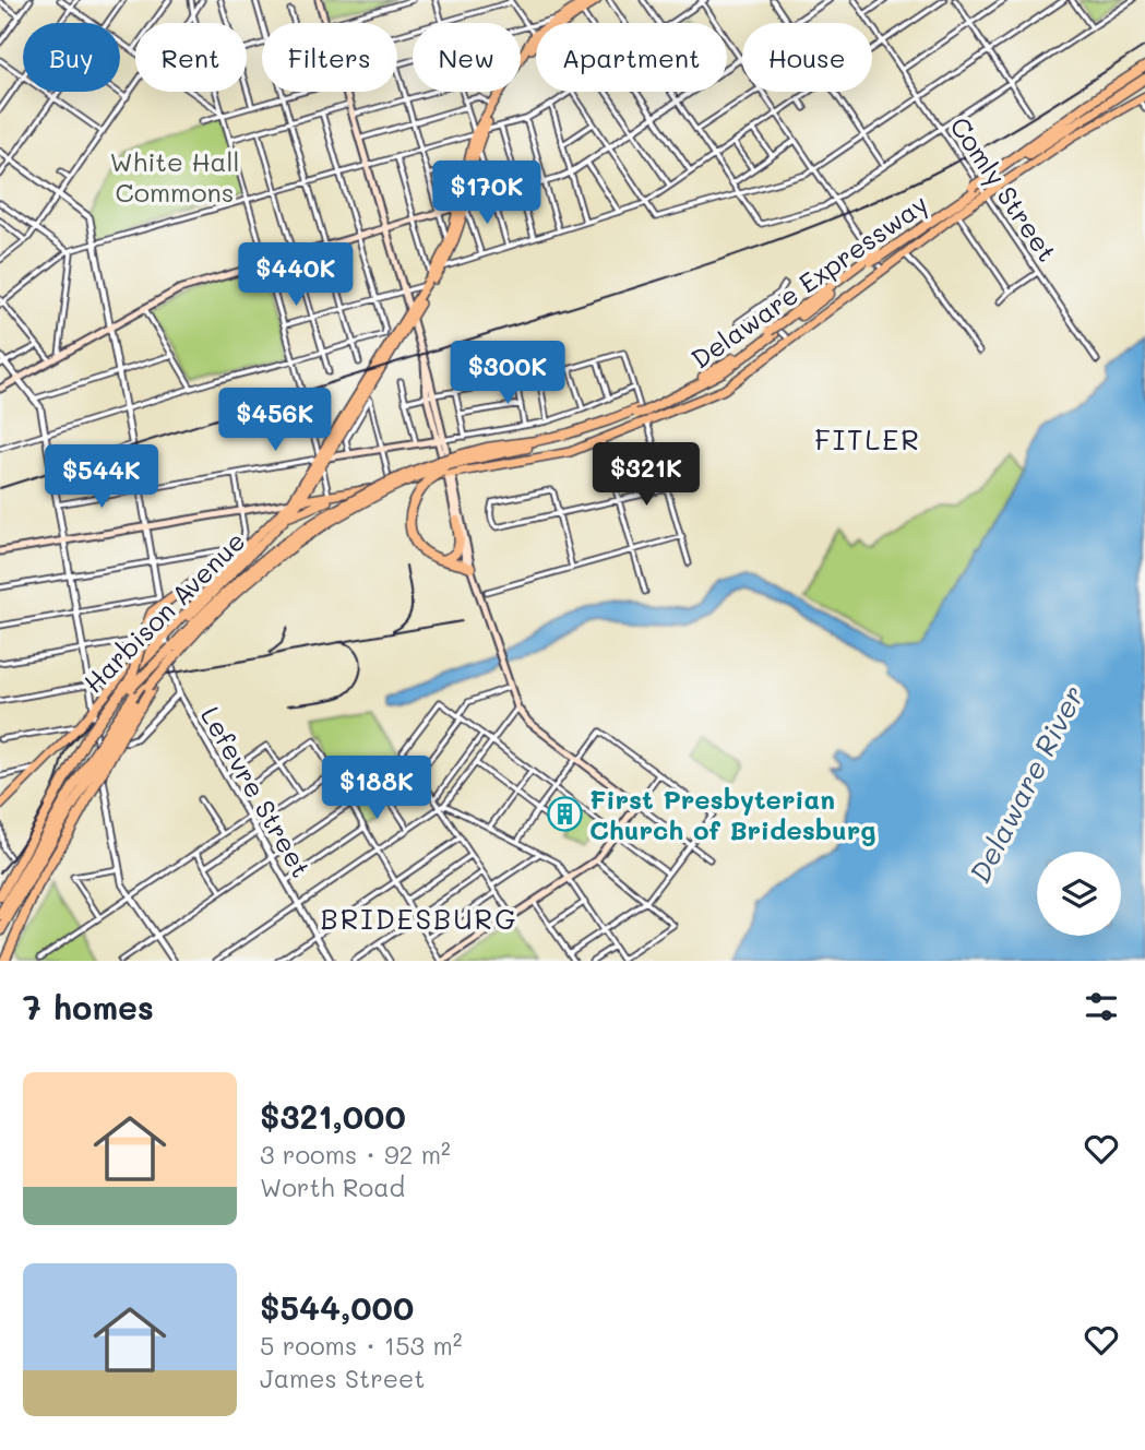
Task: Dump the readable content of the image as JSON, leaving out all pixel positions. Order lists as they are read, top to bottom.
{
  "streets": {
    "highway": ["Delaware Expressway"],
    "main road": ["Harbison Avenue"],
    "street": ["Comly Street", "Lefevre Street"]
  },
  "crossings": [
    ["Comly Street", "Delaware Expressway"],
    ["Delaware Expressway", "Harbison Avenue"],
    ["Delaware Expressway", "Lefevre Street"],
    ["Harbison Avenue", "Lefevre Street"]
  ],
  "districts": ["FITLER", "BRIDESBURG"],
  "water": ["Delaware River"],
  "parks": ["White Hall Commons"],
  "places": {
    "building": ["First Presbyterian Church of Bridesburg"]
  },
  "page": {
    "chip": [
      "Buy",
      "Rent",
      "Filters",
      "New",
      "Apartment",
      "House"
    ],
    "price": [
      "$170K",
      "$440K",
      "$300K",
      "$456K",
      "$321K",
      "$544K",
      "$188K"
    ],
    "heading": "7 homes",
    "list": [
      {
        "name": "$321,000",
        "note": "3 rooms · 92 m² · Worth Road"
      },
      {
        "name": "$544,000",
        "note": "5 rooms · 153 m² · James Street"
      }
    ]
  }
}
